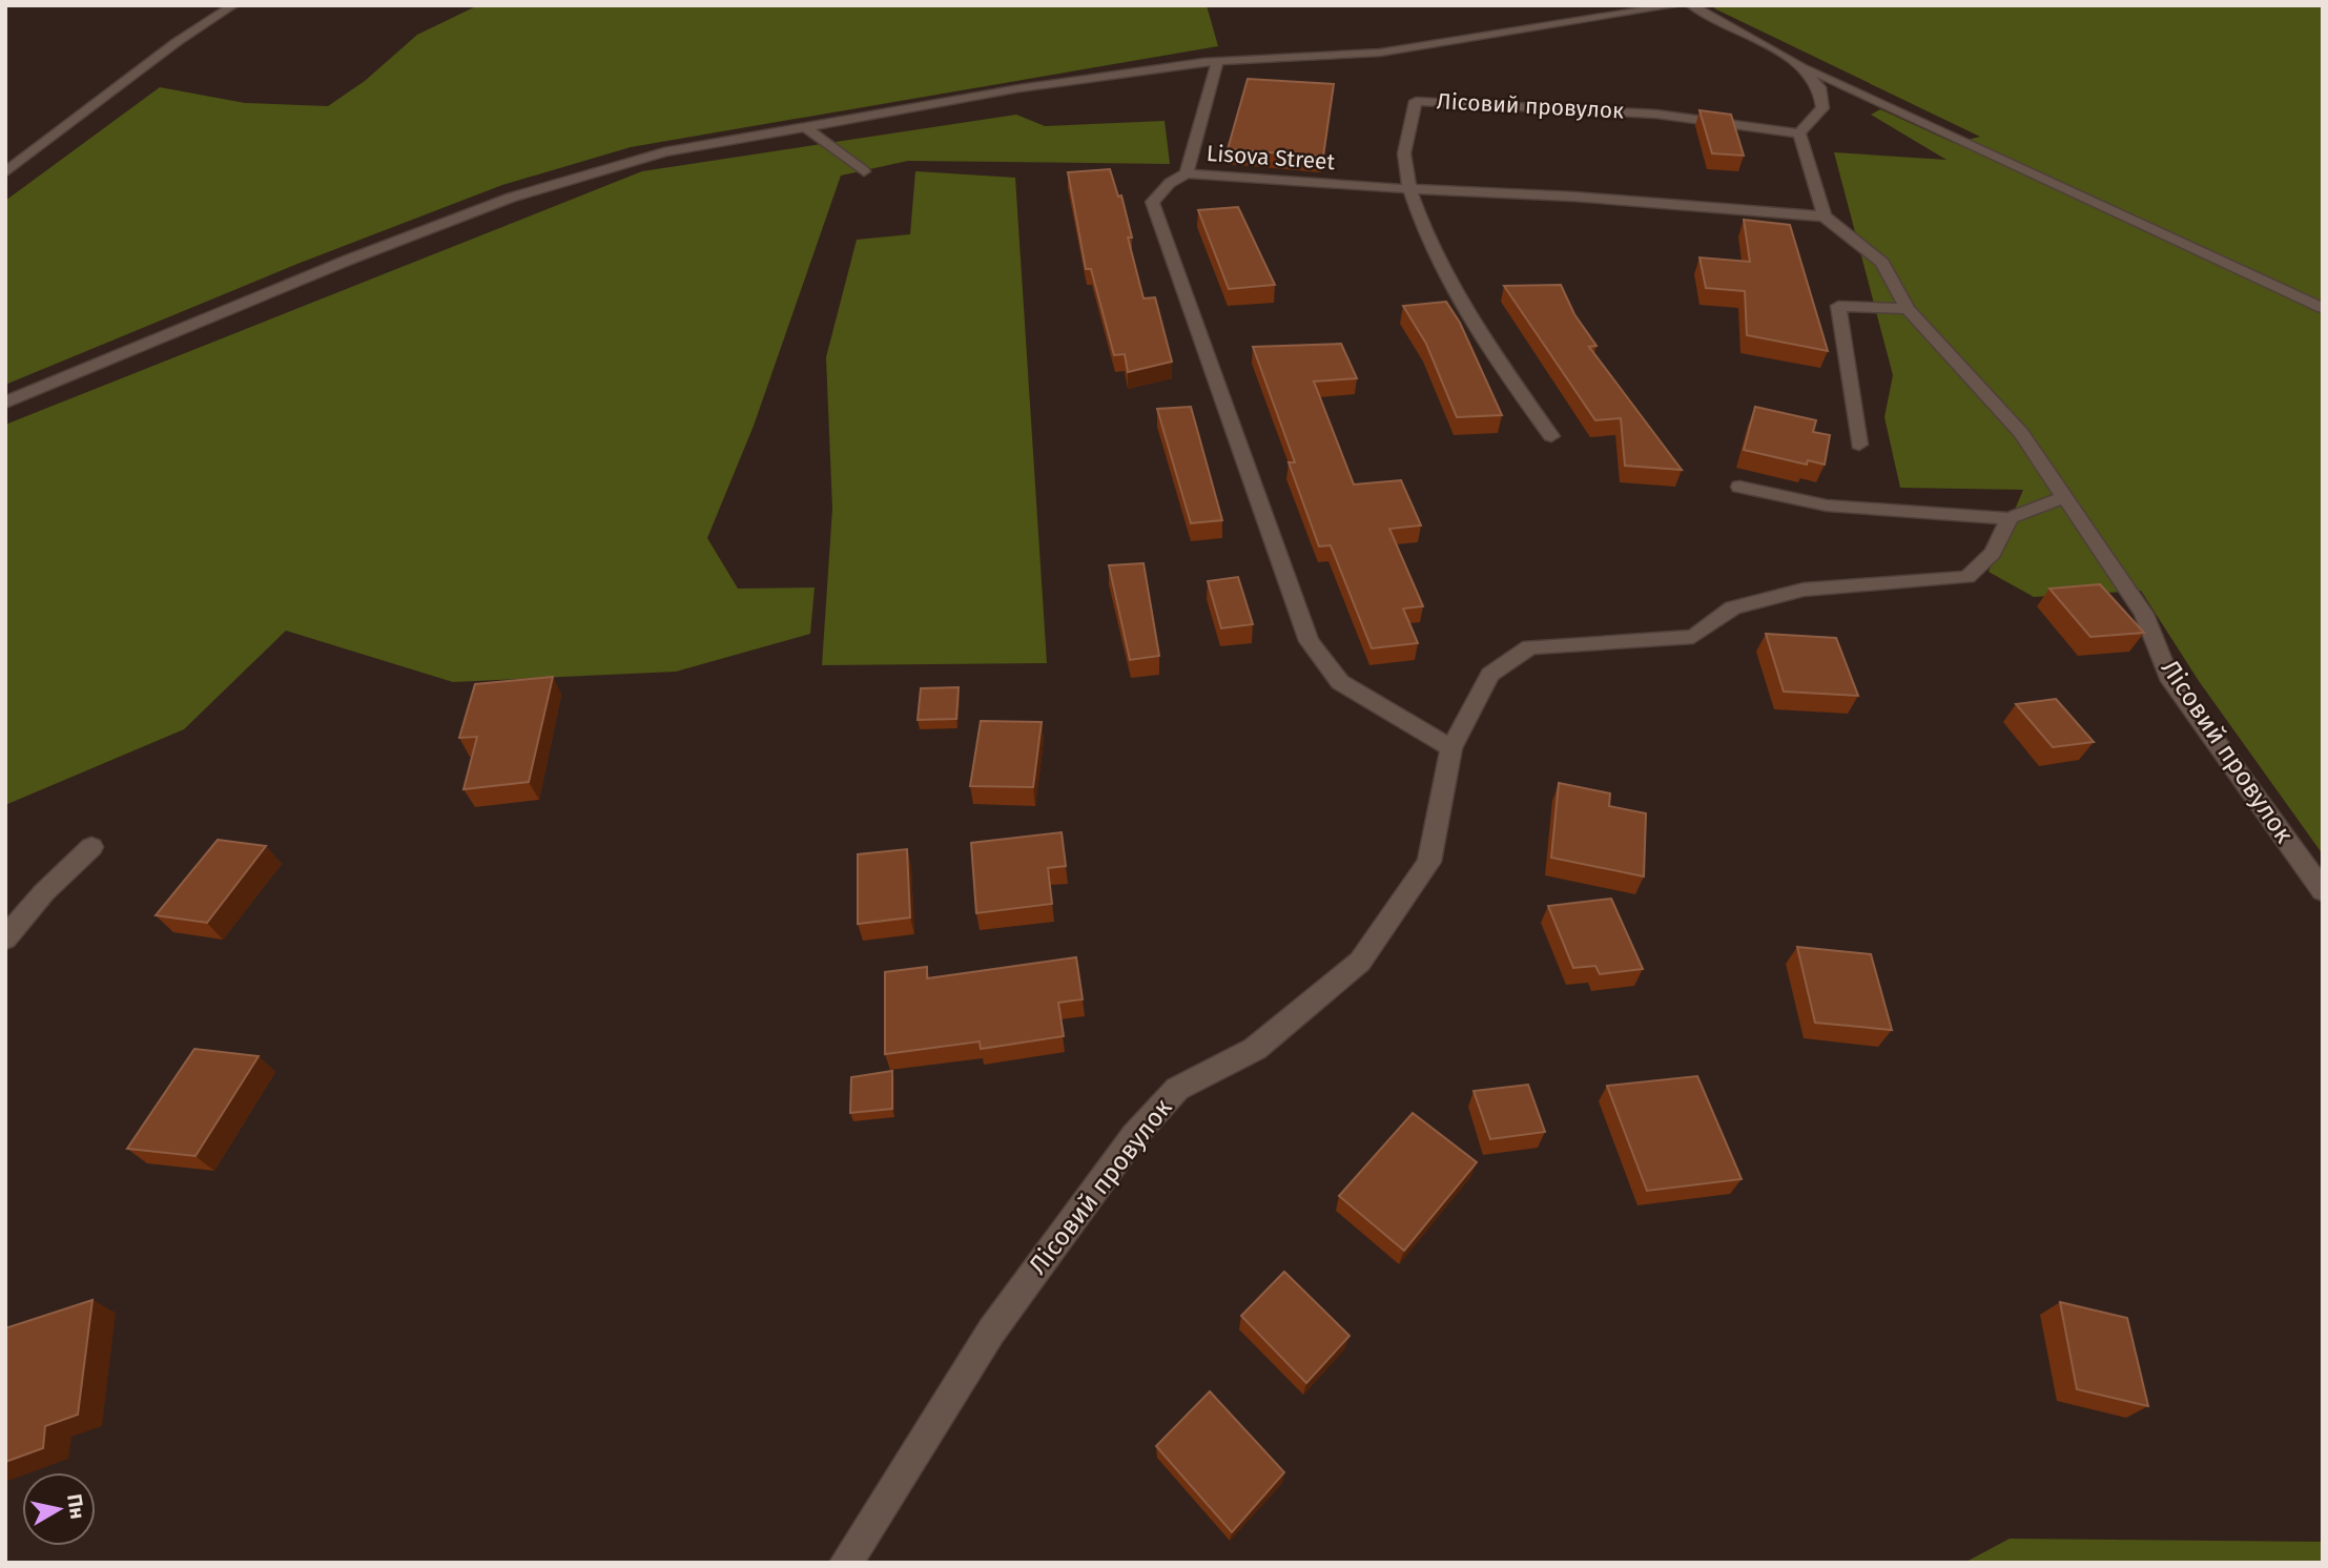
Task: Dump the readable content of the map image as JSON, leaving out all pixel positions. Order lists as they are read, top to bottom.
{
  "streets": {
    "street": ["Лісовий провулок", "Lisova Street"]
  },
  "crossings": [
    ["Лісовий провулок", "Lisova Street"]
  ],
  "north": "right"
}
